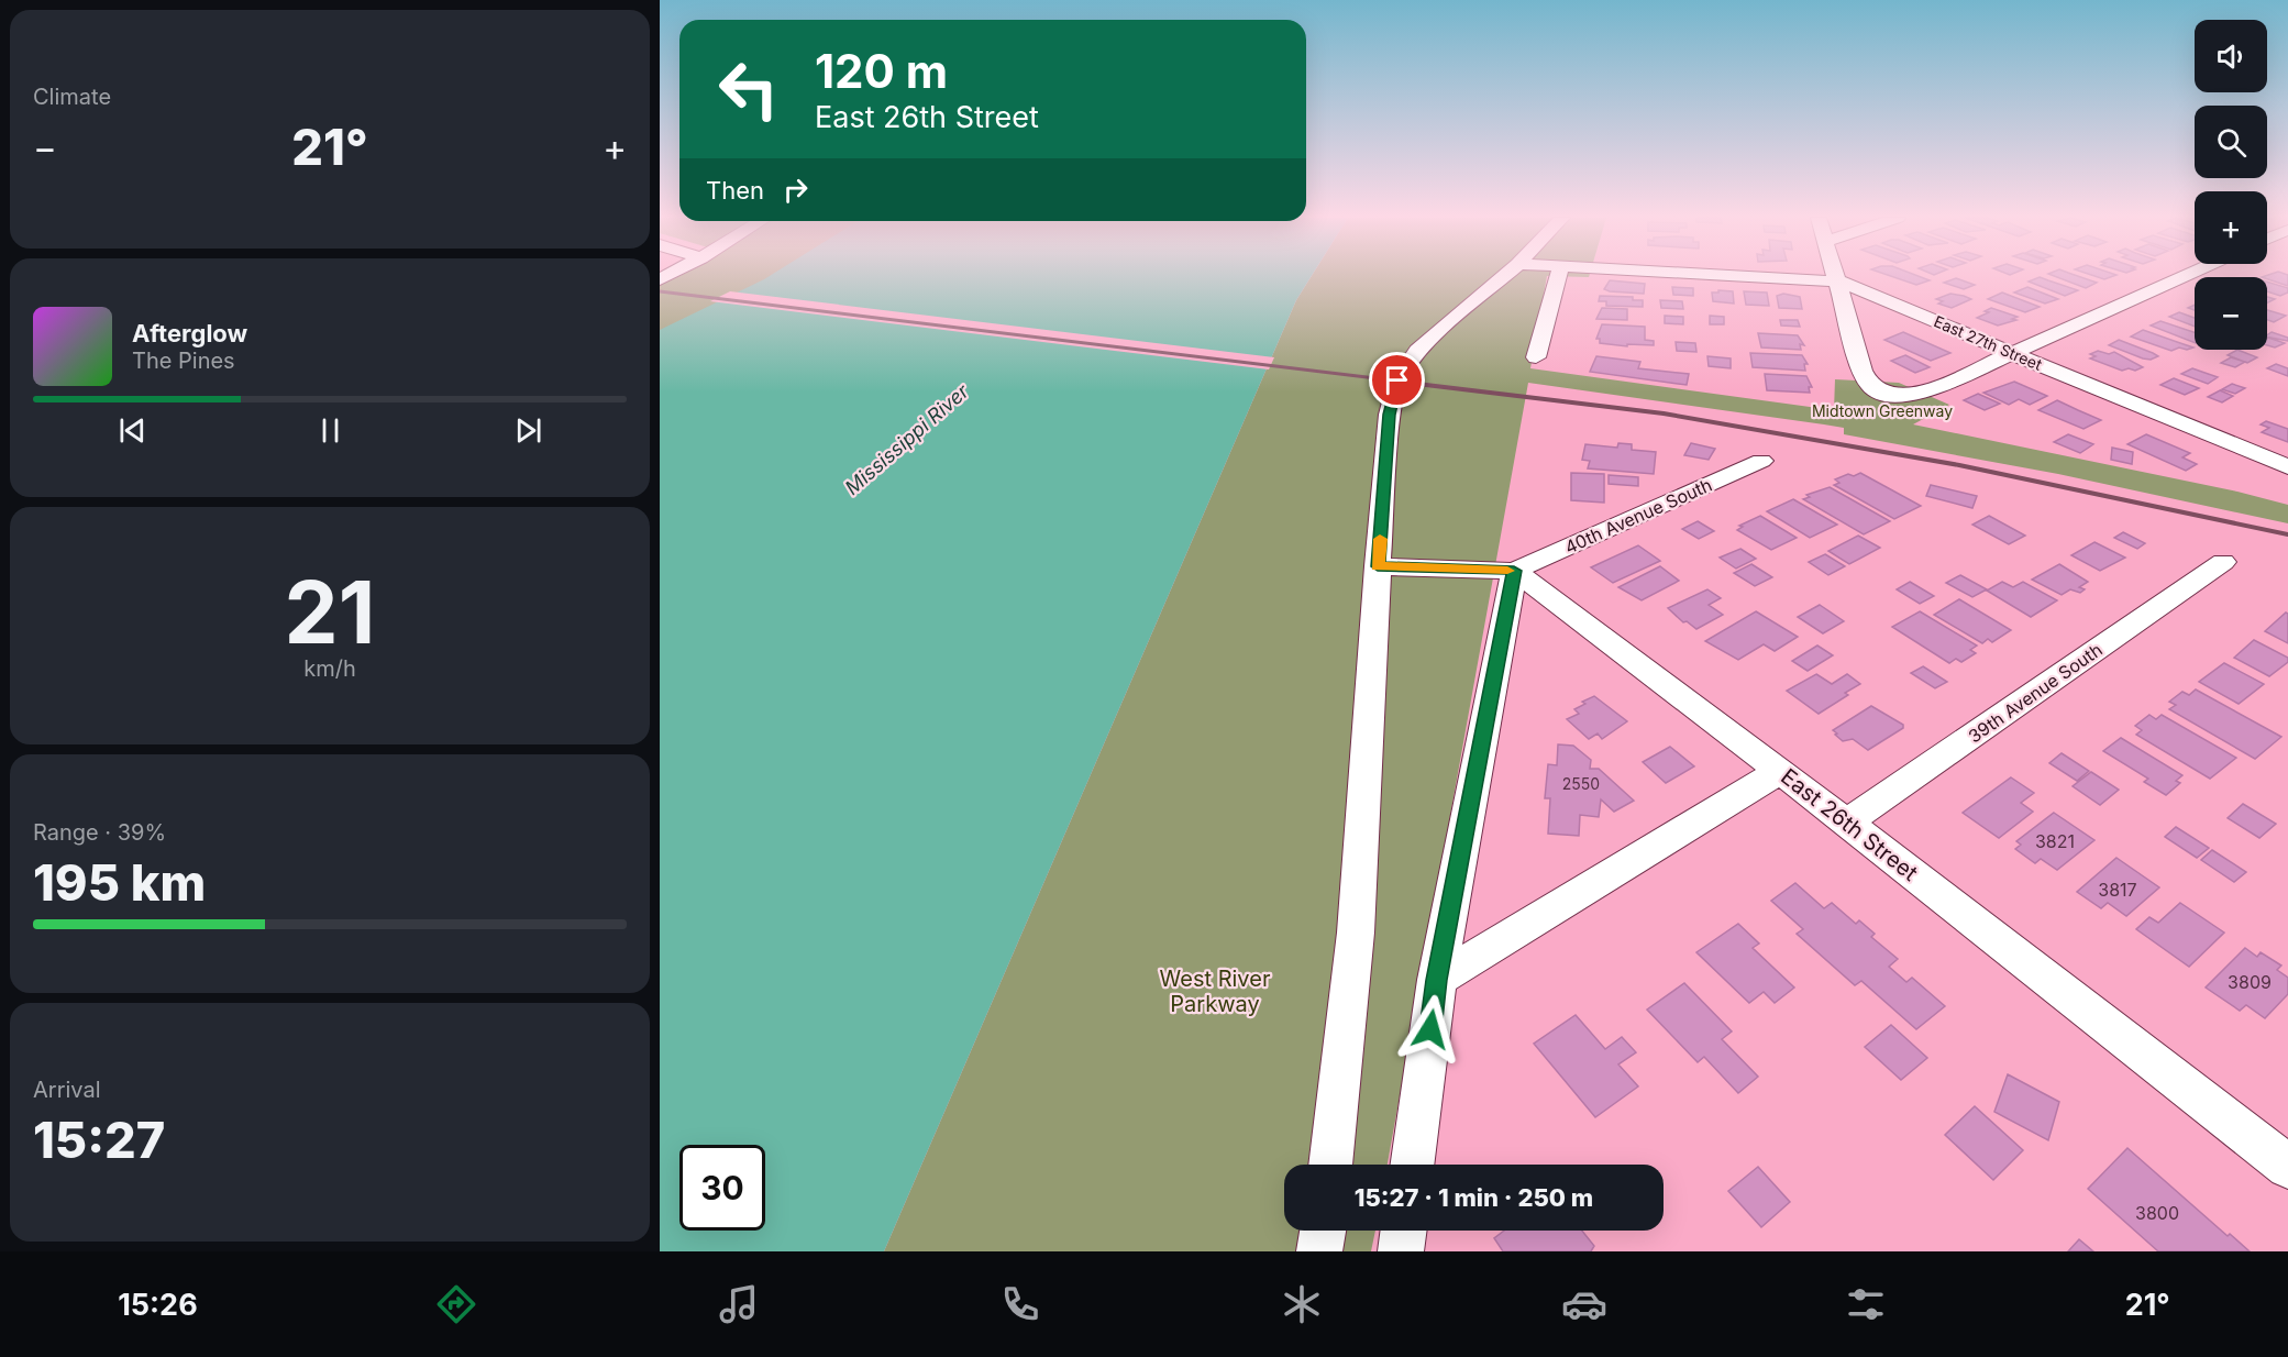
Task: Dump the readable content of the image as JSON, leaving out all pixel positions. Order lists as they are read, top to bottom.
{
  "streets": {
    "street": [
      "East 27th Street",
      "40th Avenue South",
      "39th Avenue South",
      "East 26th Street"
    ]
  },
  "crossings": [
    ["40th Avenue South", "East 26th Street"],
    ["39th Avenue South", "East 26th Street"]
  ],
  "water": ["Mississippi River"],
  "parks": ["Midtown Greenway", "West River Parkway"],
  "house_numbers": [
    "2550",
    "3821",
    "3817",
    "3809",
    "3800"
  ],
  "page": {
    "tile": [
      "Climate",
      ["21", "km/h"],
      ["Range · 39%", "195 km"],
      ["Arrival", "15:27"]
    ],
    "map_buttons": ["+", "−"],
    "turn": ["120 m", "East 26th Street"],
    "heat": ["−", "21°", "+"],
    "then": "Then",
    "song": ["Afterglow", "The Pines"],
    "limit": "30",
    "trip": "15:27 · 1 min · 250 m",
    "tabs": ["15:26", "21°"]
  }
}
